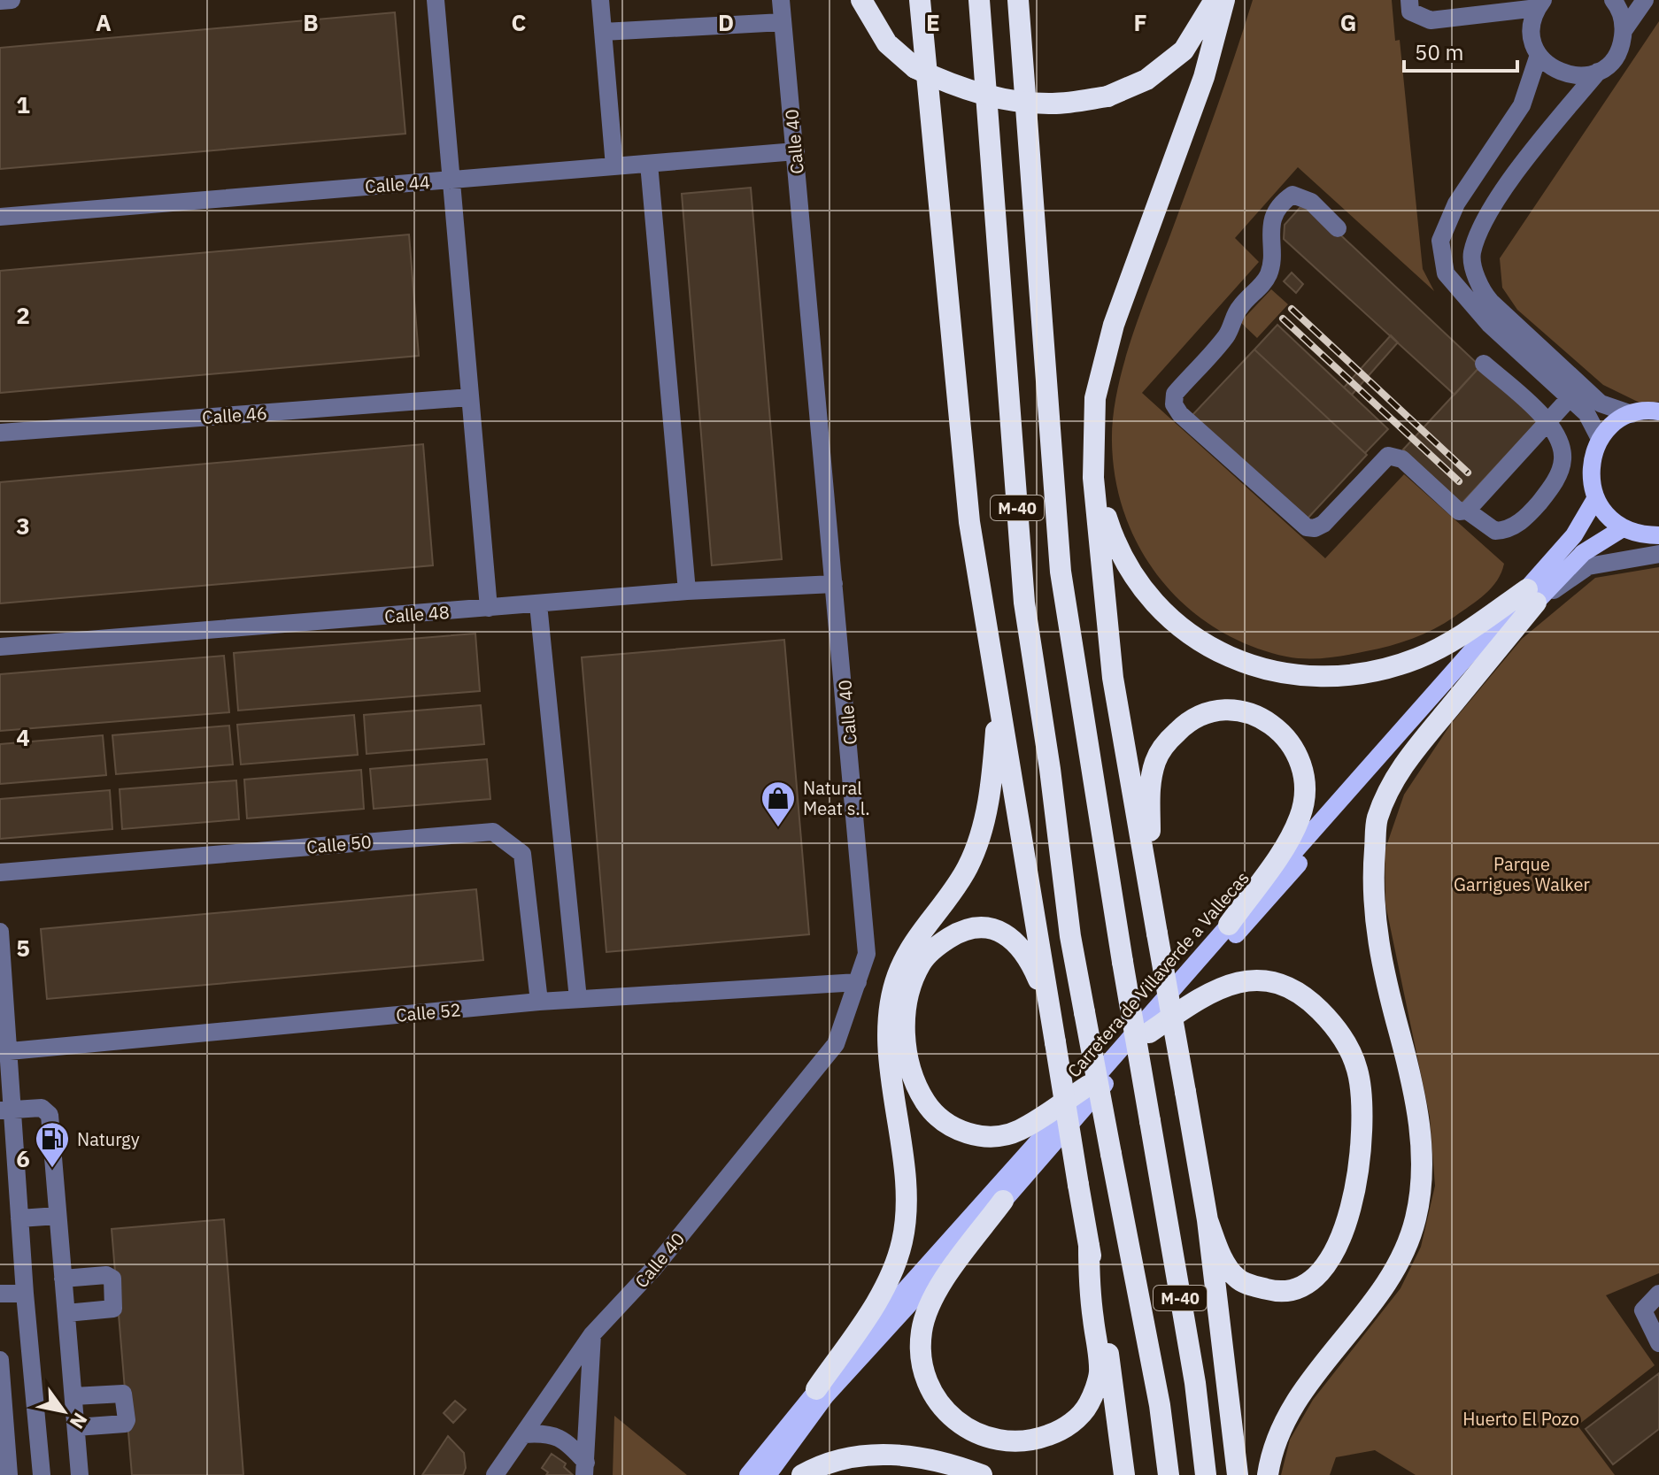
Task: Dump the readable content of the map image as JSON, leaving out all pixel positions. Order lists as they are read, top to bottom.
{
  "streets": {
    "highway": ["M-40"],
    "main road": ["Carretera de Villaverde a Vallecas"],
    "street": [
      "Calle 40",
      "Calle 44",
      "Calle 46",
      "Calle 48",
      "Calle 50",
      "Calle 52"
    ]
  },
  "crossings": [
    ["Calle 40", "Calle 44"],
    ["Calle 40", "Calle 48"],
    ["Calle 40", "Calle 52"],
    ["Calle 50", "Calle 52"]
  ],
  "parks": ["Parque Garrigues Walker", "Huerto El Pozo"],
  "places": {
    "shop": ["Natural Meat s.l."],
    "fuel station": ["Naturgy"]
  },
  "scale_bar": "50 m",
  "north": "bottom right",
  "grid": {
    "columns": [
      "A",
      "B",
      "C",
      "D",
      "E",
      "F",
      "G"
    ],
    "rows": [
      "1",
      "2",
      "3",
      "4",
      "5",
      "6"
    ]
  }
}
